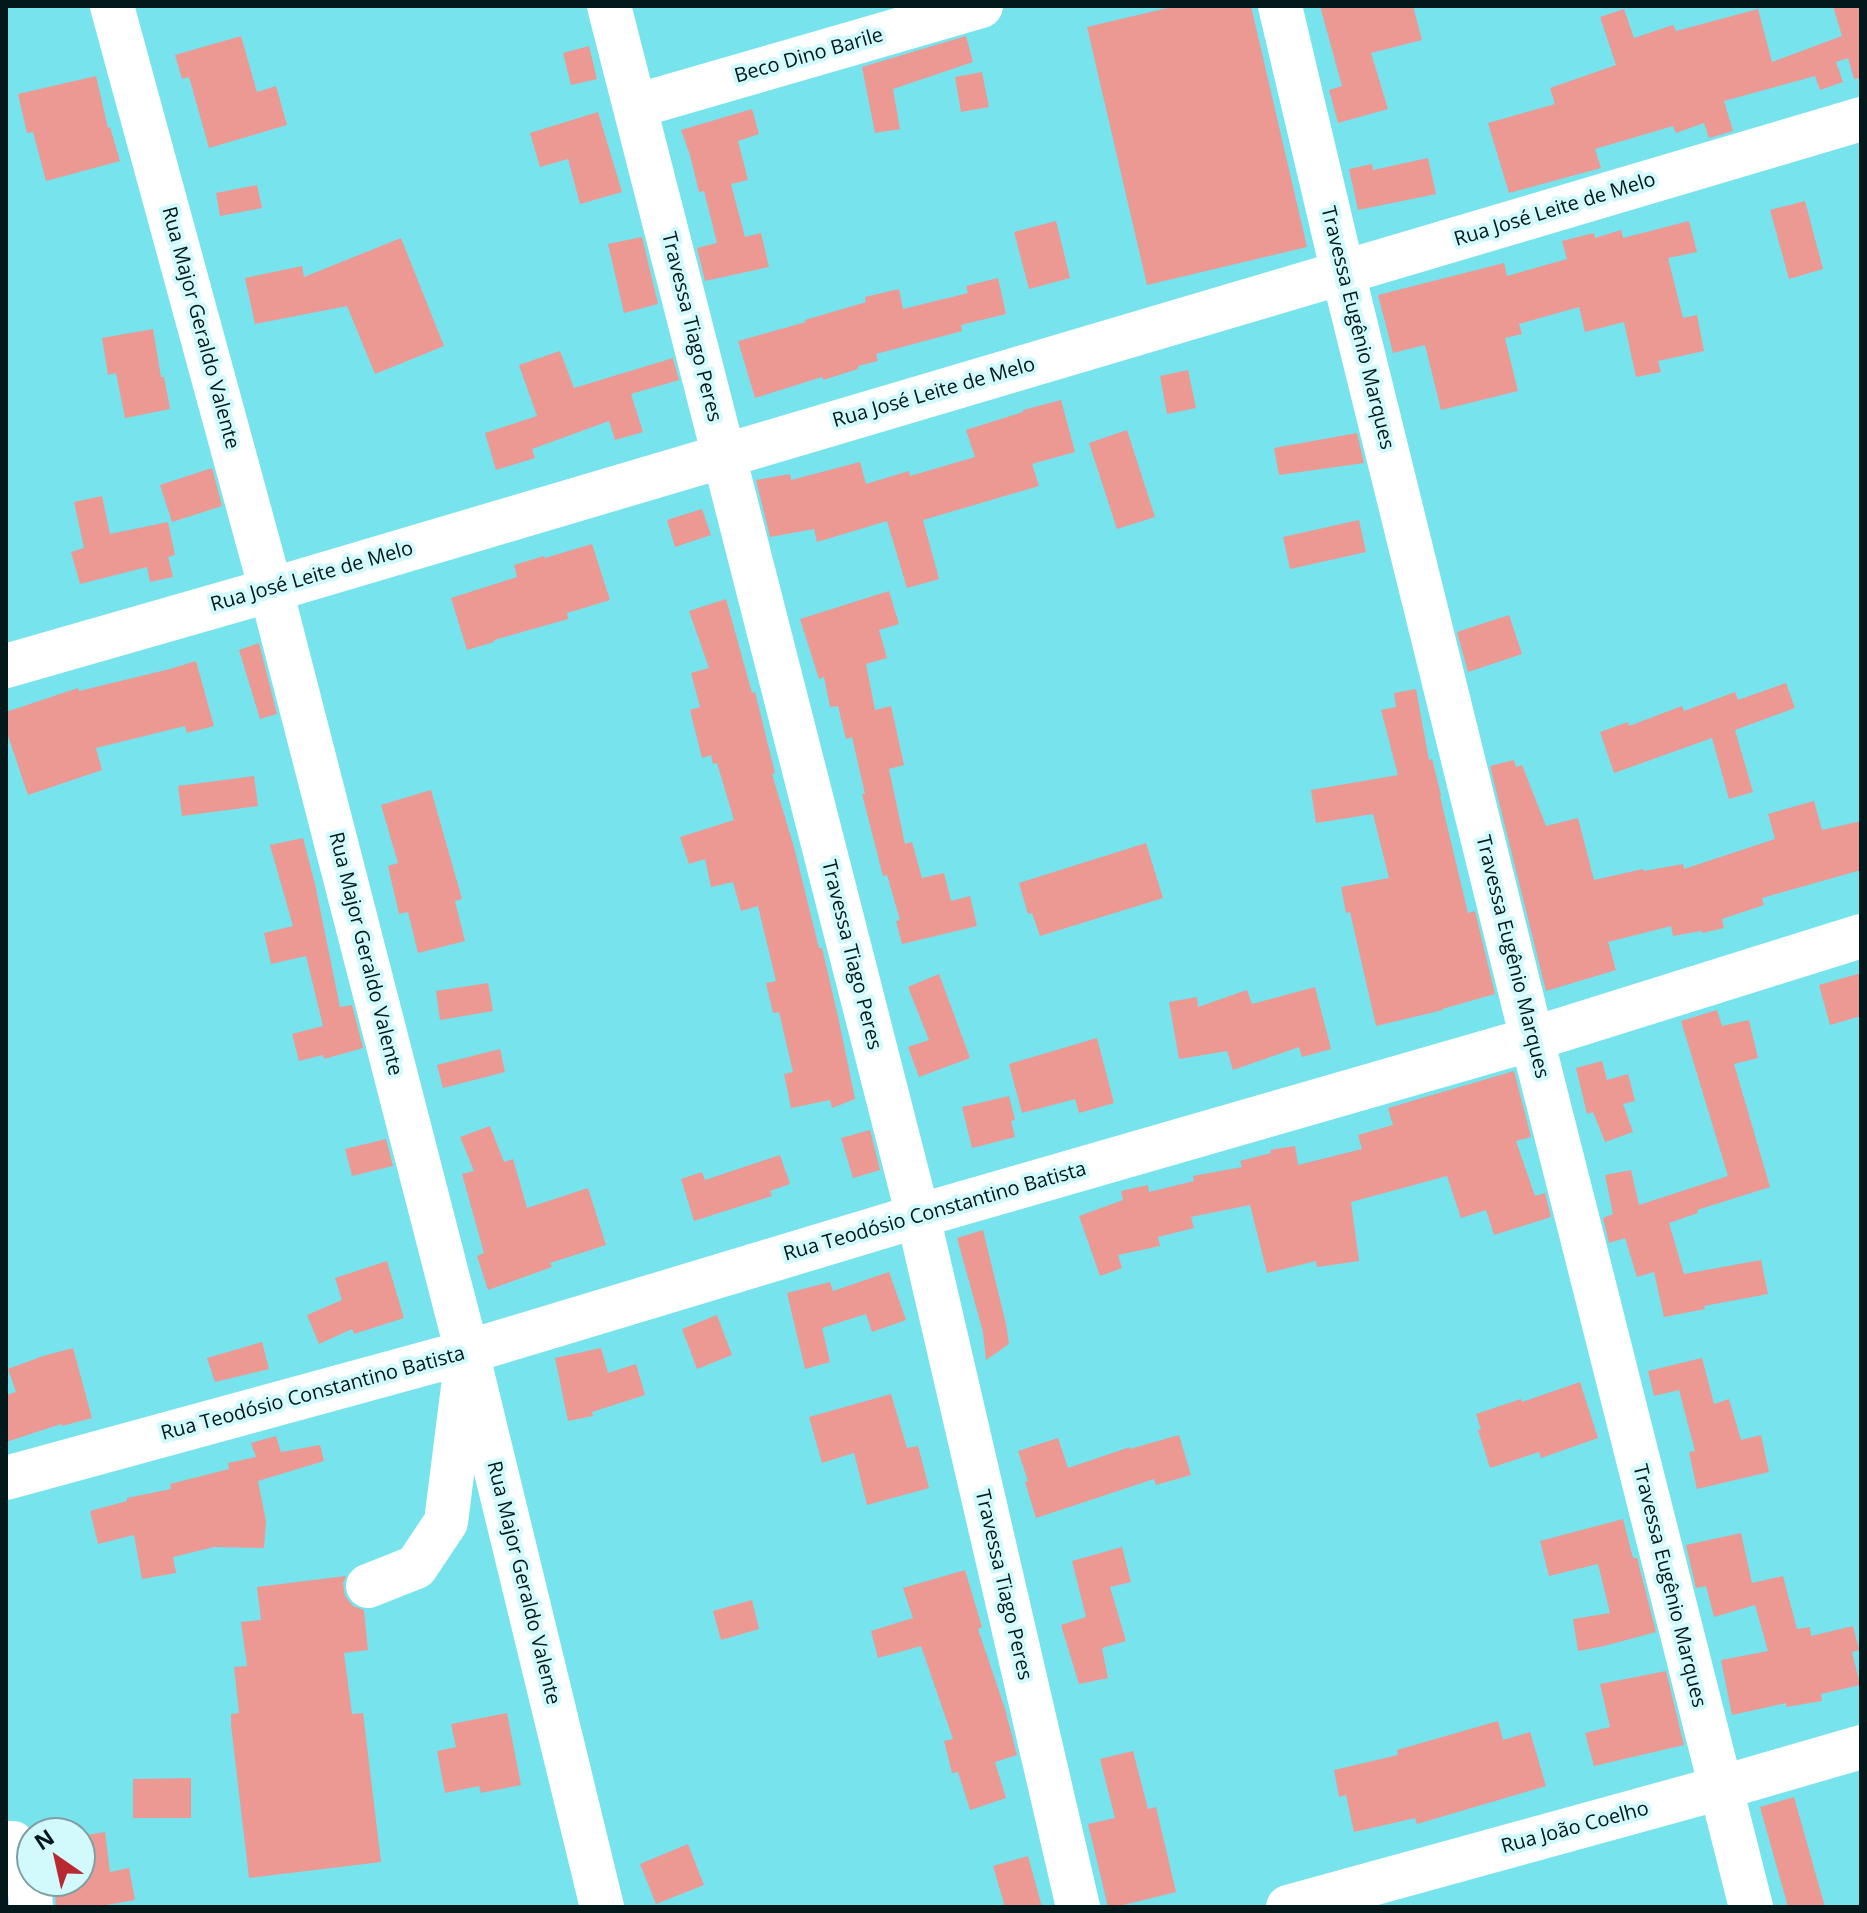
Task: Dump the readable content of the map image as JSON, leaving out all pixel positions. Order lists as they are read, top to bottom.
{
  "streets": {
    "street": [
      "Beco Dino Barile",
      "Rua José Leite de Melo",
      "Travessa Tiago Peres",
      "Rua Major Geraldo Valente",
      "Travessa Eugênio Marques",
      "Rua Teodósio Constantino Batista",
      "Rua João Coelho"
    ]
  },
  "crossings": [
    ["Beco Dino Barile", "Travessa Tiago Peres"],
    ["Rua José Leite de Melo", "Travessa Tiago Peres"],
    ["Rua José Leite de Melo", "Rua Major Geraldo Valente"],
    ["Rua José Leite de Melo", "Travessa Eugênio Marques"],
    ["Travessa Tiago Peres", "Rua Teodósio Constantino Batista"],
    ["Rua Major Geraldo Valente", "Rua Teodósio Constantino Batista"],
    ["Travessa Eugênio Marques", "Rua Teodósio Constantino Batista"],
    ["Travessa Eugênio Marques", "Rua João Coelho"]
  ],
  "north": "top left"
}
